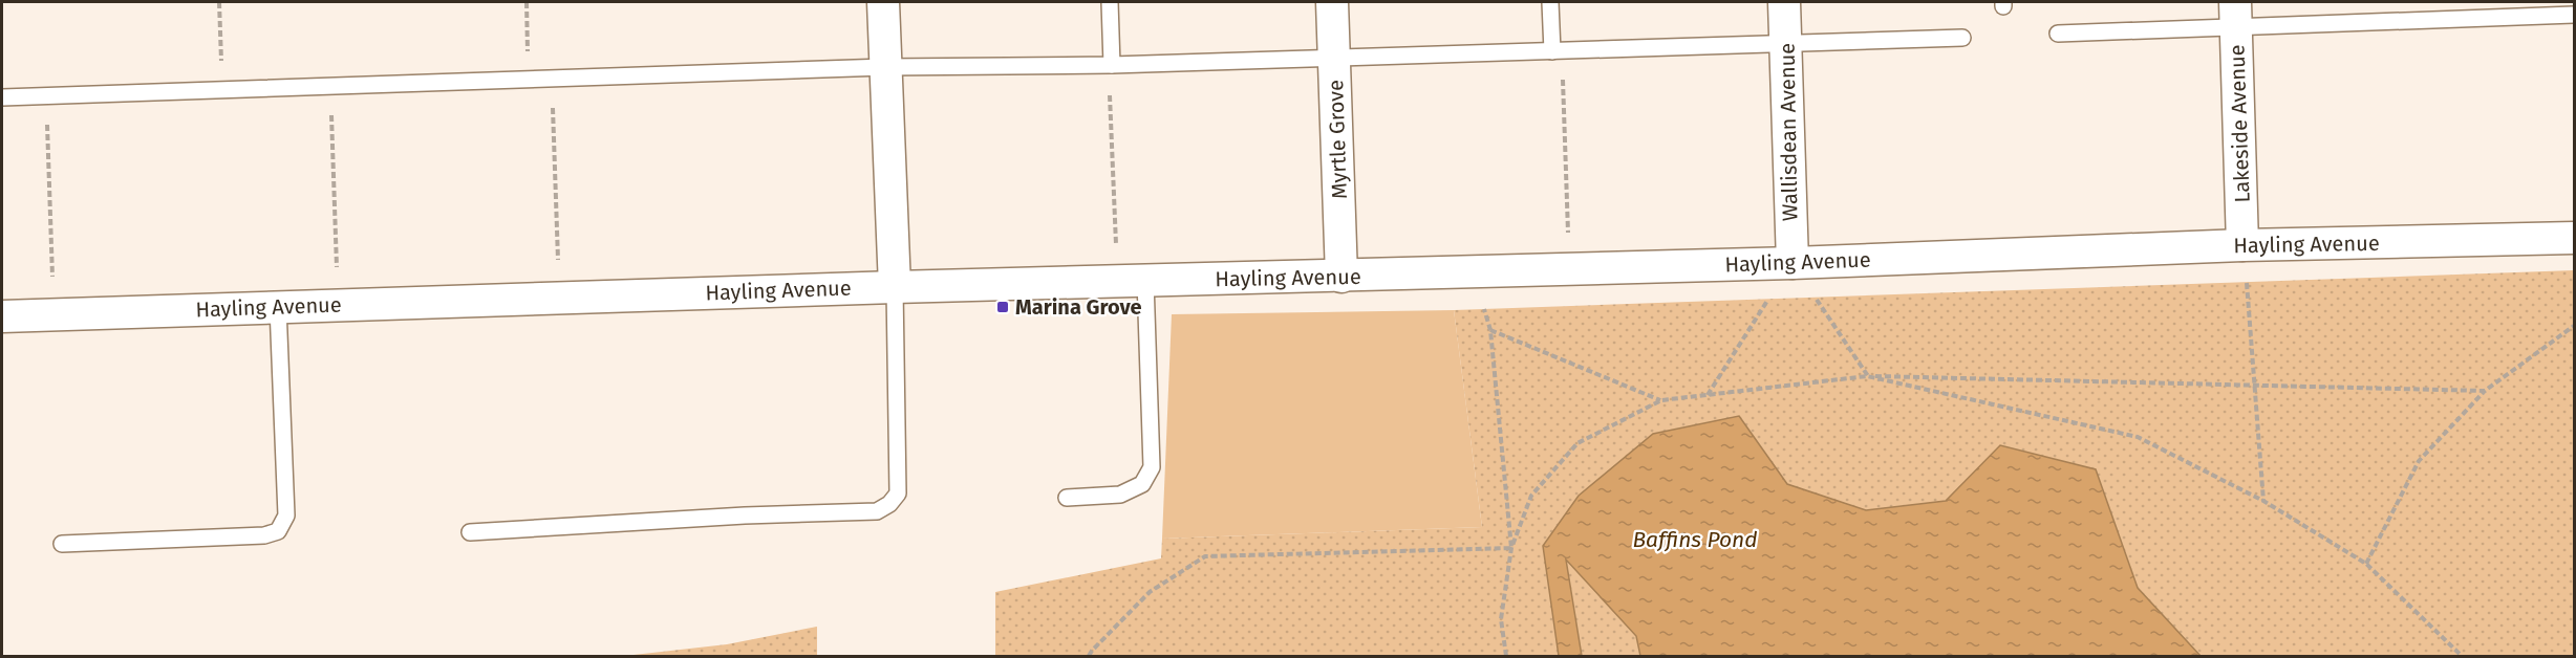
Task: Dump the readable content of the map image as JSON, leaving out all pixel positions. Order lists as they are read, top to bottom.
{
  "streets": {
    "street": [
      "Lakeside Avenue",
      "Wallisdean Avenue",
      "Myrtle Grove",
      "Hayling Avenue"
    ]
  },
  "crossings": [
    ["Lakeside Avenue", "Hayling Avenue"],
    ["Wallisdean Avenue", "Hayling Avenue"],
    ["Myrtle Grove", "Hayling Avenue"]
  ],
  "water": ["Baffins Pond"],
  "places": {
    "transit": ["Marina Grove"]
  }
}
